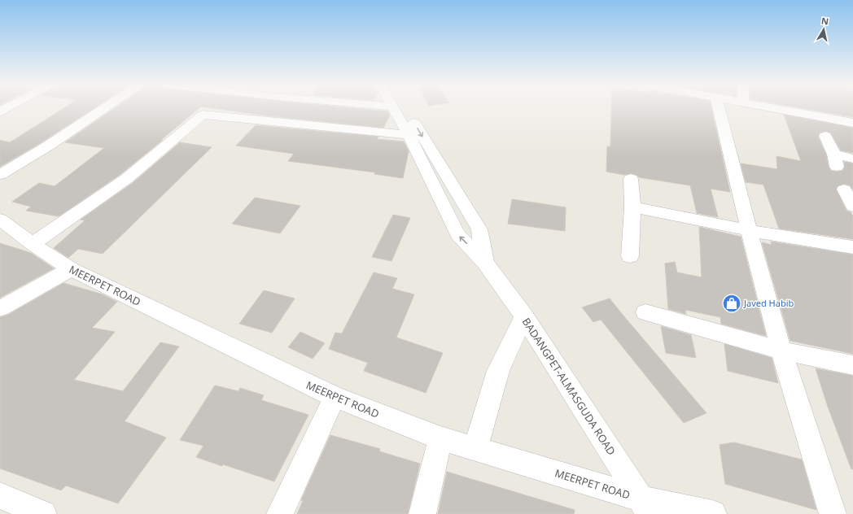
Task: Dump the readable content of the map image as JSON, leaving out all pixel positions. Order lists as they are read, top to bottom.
{
  "streets": {
    "street": ["MEERPET ROAD", "BADANGPET-ALMASGUDA ROAD"]
  },
  "crossings": [
    ["MEERPET ROAD", "BADANGPET-ALMASGUDA ROAD"]
  ],
  "places": {
    "shop": ["Javed Habib"]
  },
  "north": "top"
}
